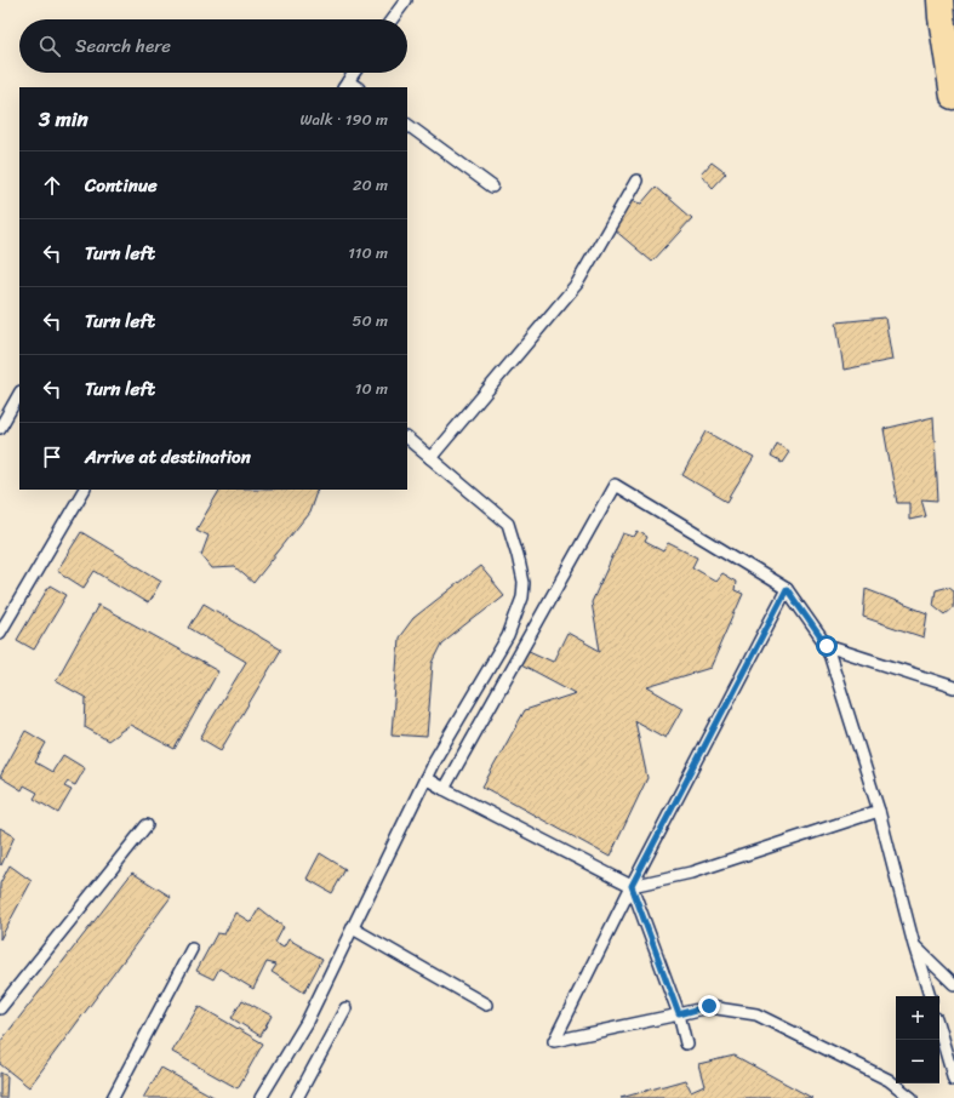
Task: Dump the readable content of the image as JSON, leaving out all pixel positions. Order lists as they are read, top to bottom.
{
  "page": {
    "search": "Search here",
    "heading": ["3 min", "Walk · 190 m"],
    "list": [
      ["Continue", "20 m"],
      ["Turn left", "110 m"],
      ["Turn left", "50 m"],
      ["Turn left", "10 m"],
      "Arrive at destination"
    ],
    "map_buttons": ["+", "−"]
  }
}
